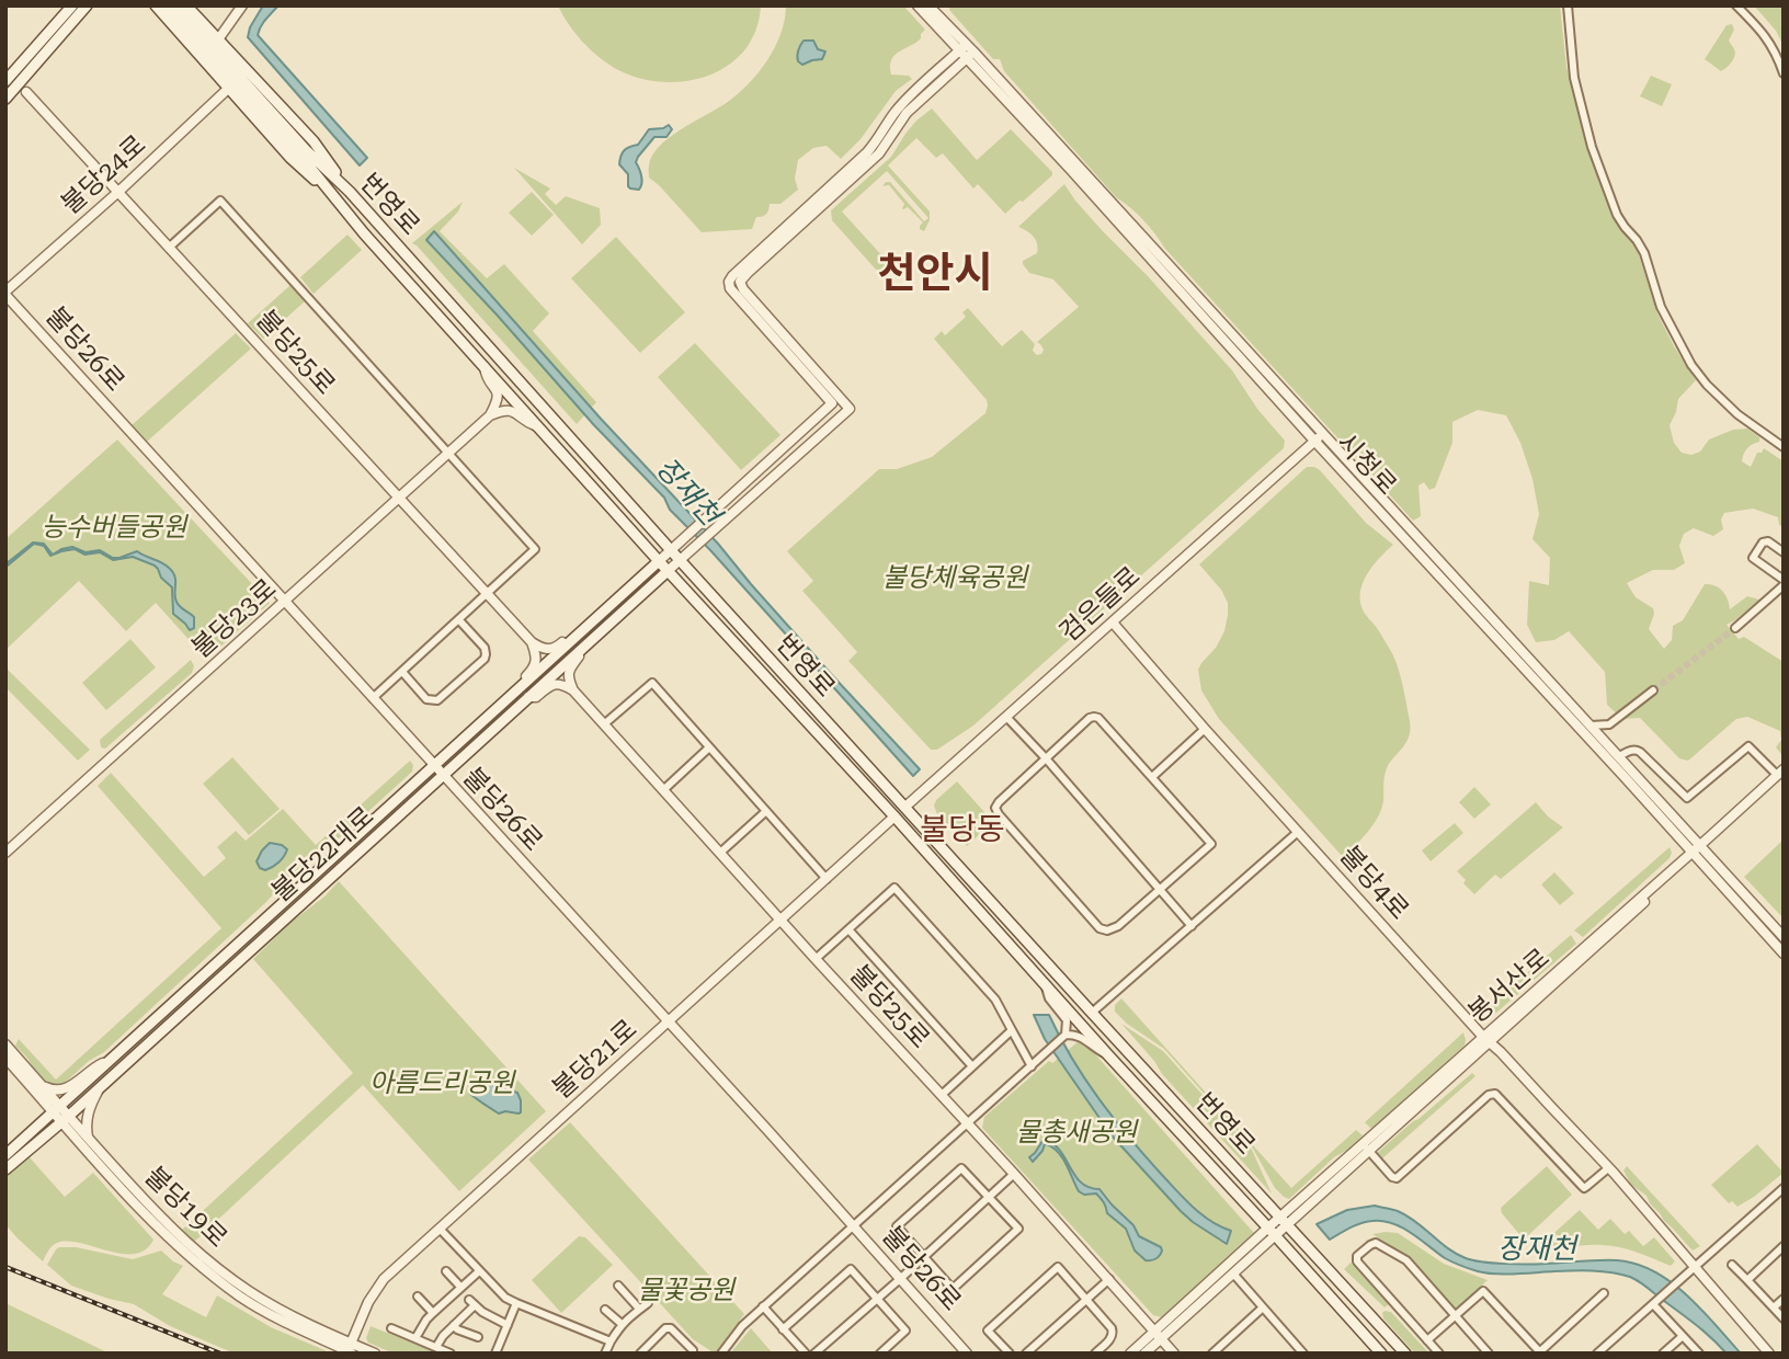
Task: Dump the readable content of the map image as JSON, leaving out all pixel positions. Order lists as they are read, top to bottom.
{
  "streets": {
    "main road": ["번영로", "불당22대로"],
    "street": [
      "불당24로",
      "불당26로",
      "불당25로",
      "시청로",
      "검은들로",
      "불당23로",
      "불당4로",
      "봉서산로",
      "불당21로",
      "불당19로"
    ]
  },
  "crossings": [
    ["불당24로", "불당26로"],
    ["불당24로", "불당25로"],
    ["번영로", "검은들로"],
    ["번영로", "불당22대로"],
    ["번영로", "봉서산로"],
    ["번영로", "불당21로"],
    ["불당26로", "불당23로"],
    ["불당26로", "불당22대로"],
    ["불당26로", "불당21로"],
    ["불당25로", "불당23로"],
    ["불당25로", "불당21로"],
    ["시청로", "검은들로"],
    ["시청로", "봉서산로"],
    ["검은들로", "불당4로"],
    ["불당22대로", "불당19로"],
    ["불당4로", "봉서산로"],
    ["불당21로", "불당19로"]
  ],
  "districts": ["천안시", "불당동"],
  "water": ["장재천"],
  "parks": [
    "능수버들공원",
    "불당체육공원",
    "아름드리공원",
    "물총새공원",
    "물꽃공원"
  ]
}
